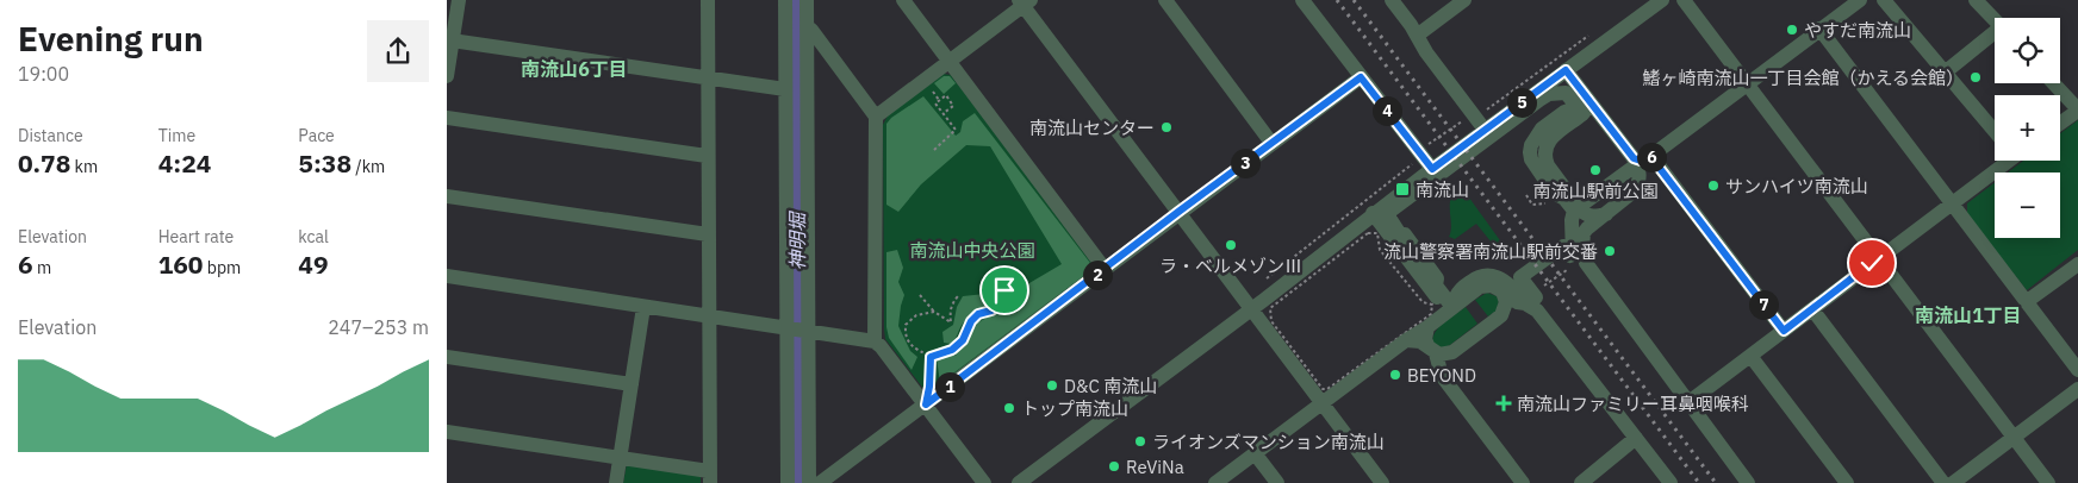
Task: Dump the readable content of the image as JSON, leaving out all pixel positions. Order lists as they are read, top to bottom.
{
  "districts": ["南流山6丁目", "南流山1丁目"],
  "water": ["神明堀"],
  "parks": ["南流山中央公園"],
  "places": {
    "other": [
      "やすだ南流山",
      "鰭ヶ崎南流山一丁目会館（かえる会館）",
      "南流山センター",
      "南流山駅前公園",
      "サンハイツ南流山",
      "ラ・ベルメゾンⅢ",
      "流山警察署南流山駅前交番",
      "BEYOND",
      "D&C 南流山",
      "トップ南流山",
      "ライオンズマンション南流山",
      "ReViNa"
    ],
    "transit": ["南流山"],
    "health": ["南流山ファミリー耳鼻咽喉科"]
  },
  "page": {
    "heading": ["Evening run", "19:00"],
    "map_buttons": ["+", "−"],
    "pins": [
      "5",
      "4",
      "6",
      "3",
      "2",
      "7",
      "1"
    ],
    "stats": [
      ["Distance", "0.78 km"],
      ["Time", "4:24"],
      ["Pace", "5:38 /km"],
      ["Elevation", "6 m"],
      ["Heart rate", "160 bpm"],
      ["kcal", "49"]
    ],
    "chart": ["Elevation", "247–253 m"]
  }
}
